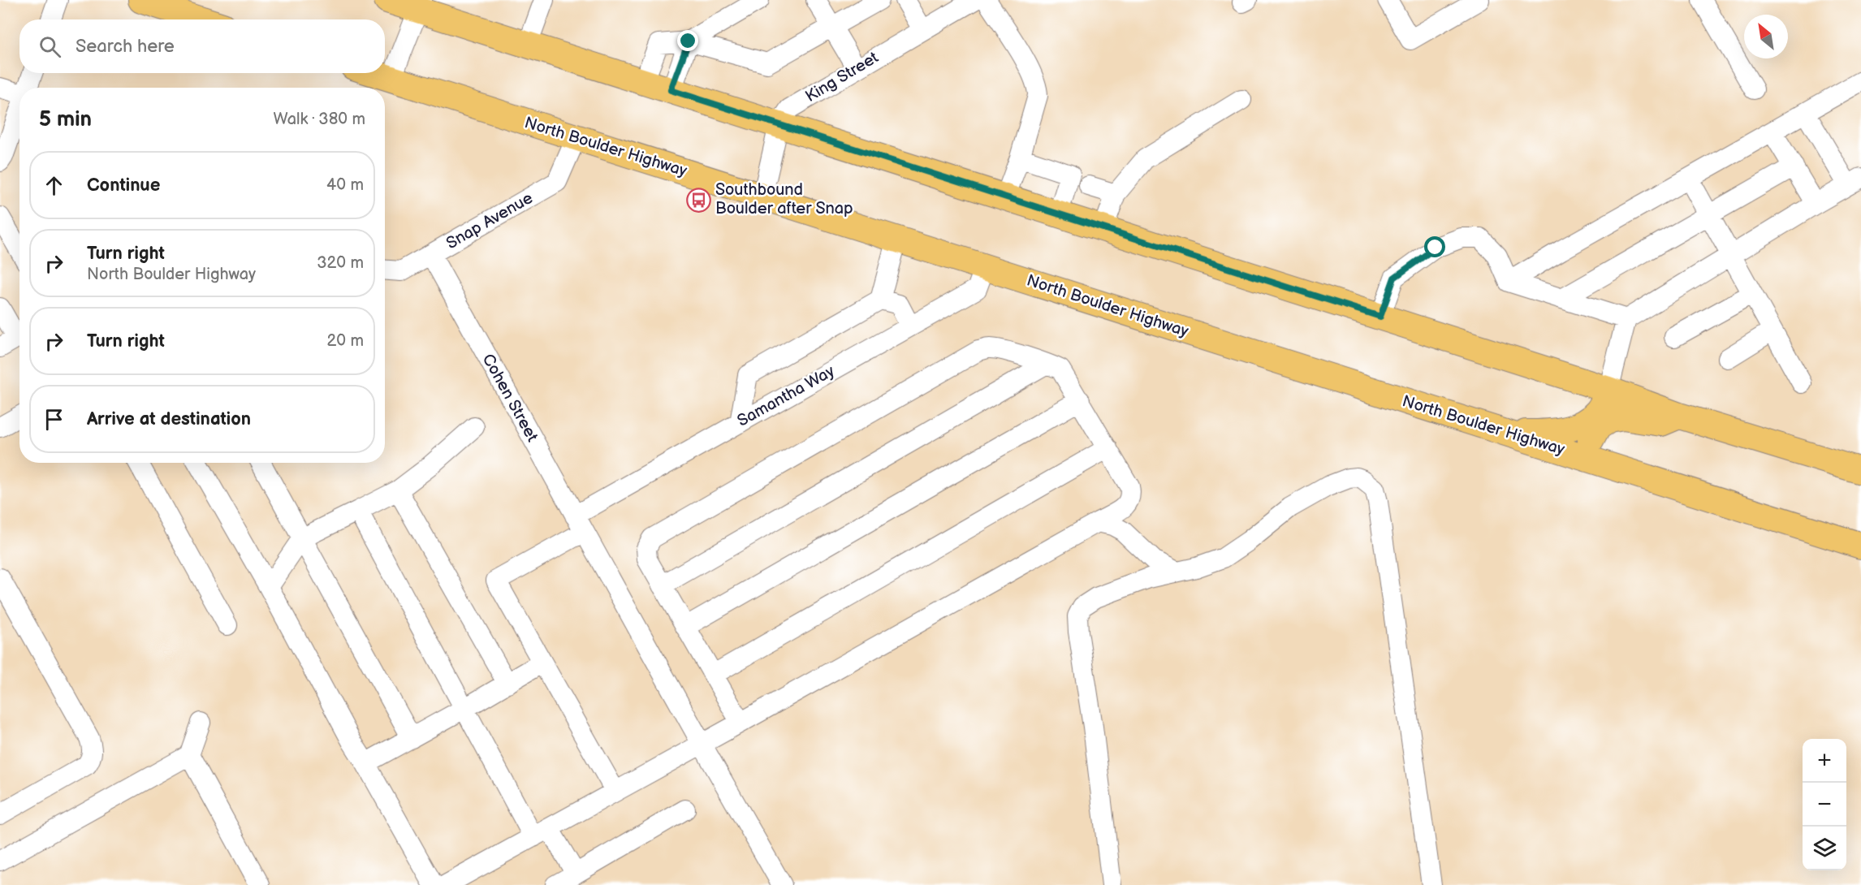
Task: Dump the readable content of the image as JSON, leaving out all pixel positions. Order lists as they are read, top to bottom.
{
  "streets": {
    "main road": ["North Boulder Highway"],
    "street": [
      "King Street",
      "Snap Avenue",
      "Samantha Way",
      "Cohen Street"
    ]
  },
  "crossings": [
    ["King Street", "North Boulder Highway"],
    ["North Boulder Highway", "Snap Avenue"],
    ["North Boulder Highway", "Samantha Way"],
    ["Snap Avenue", "Cohen Street"],
    ["Samantha Way", "Cohen Street"]
  ],
  "places": {
    "bus stop": ["Southbound Boulder after Snap"]
  },
  "north": "top left",
  "page": {
    "search": "Search here",
    "heading": ["5 min", "Walk · 380 m"],
    "list": [
      ["Continue", "40 m"],
      ["Turn right", "North Boulder Highway", "320 m"],
      ["Turn right", "20 m"],
      "Arrive at destination"
    ],
    "map_buttons": ["+", "−"]
  }
}
